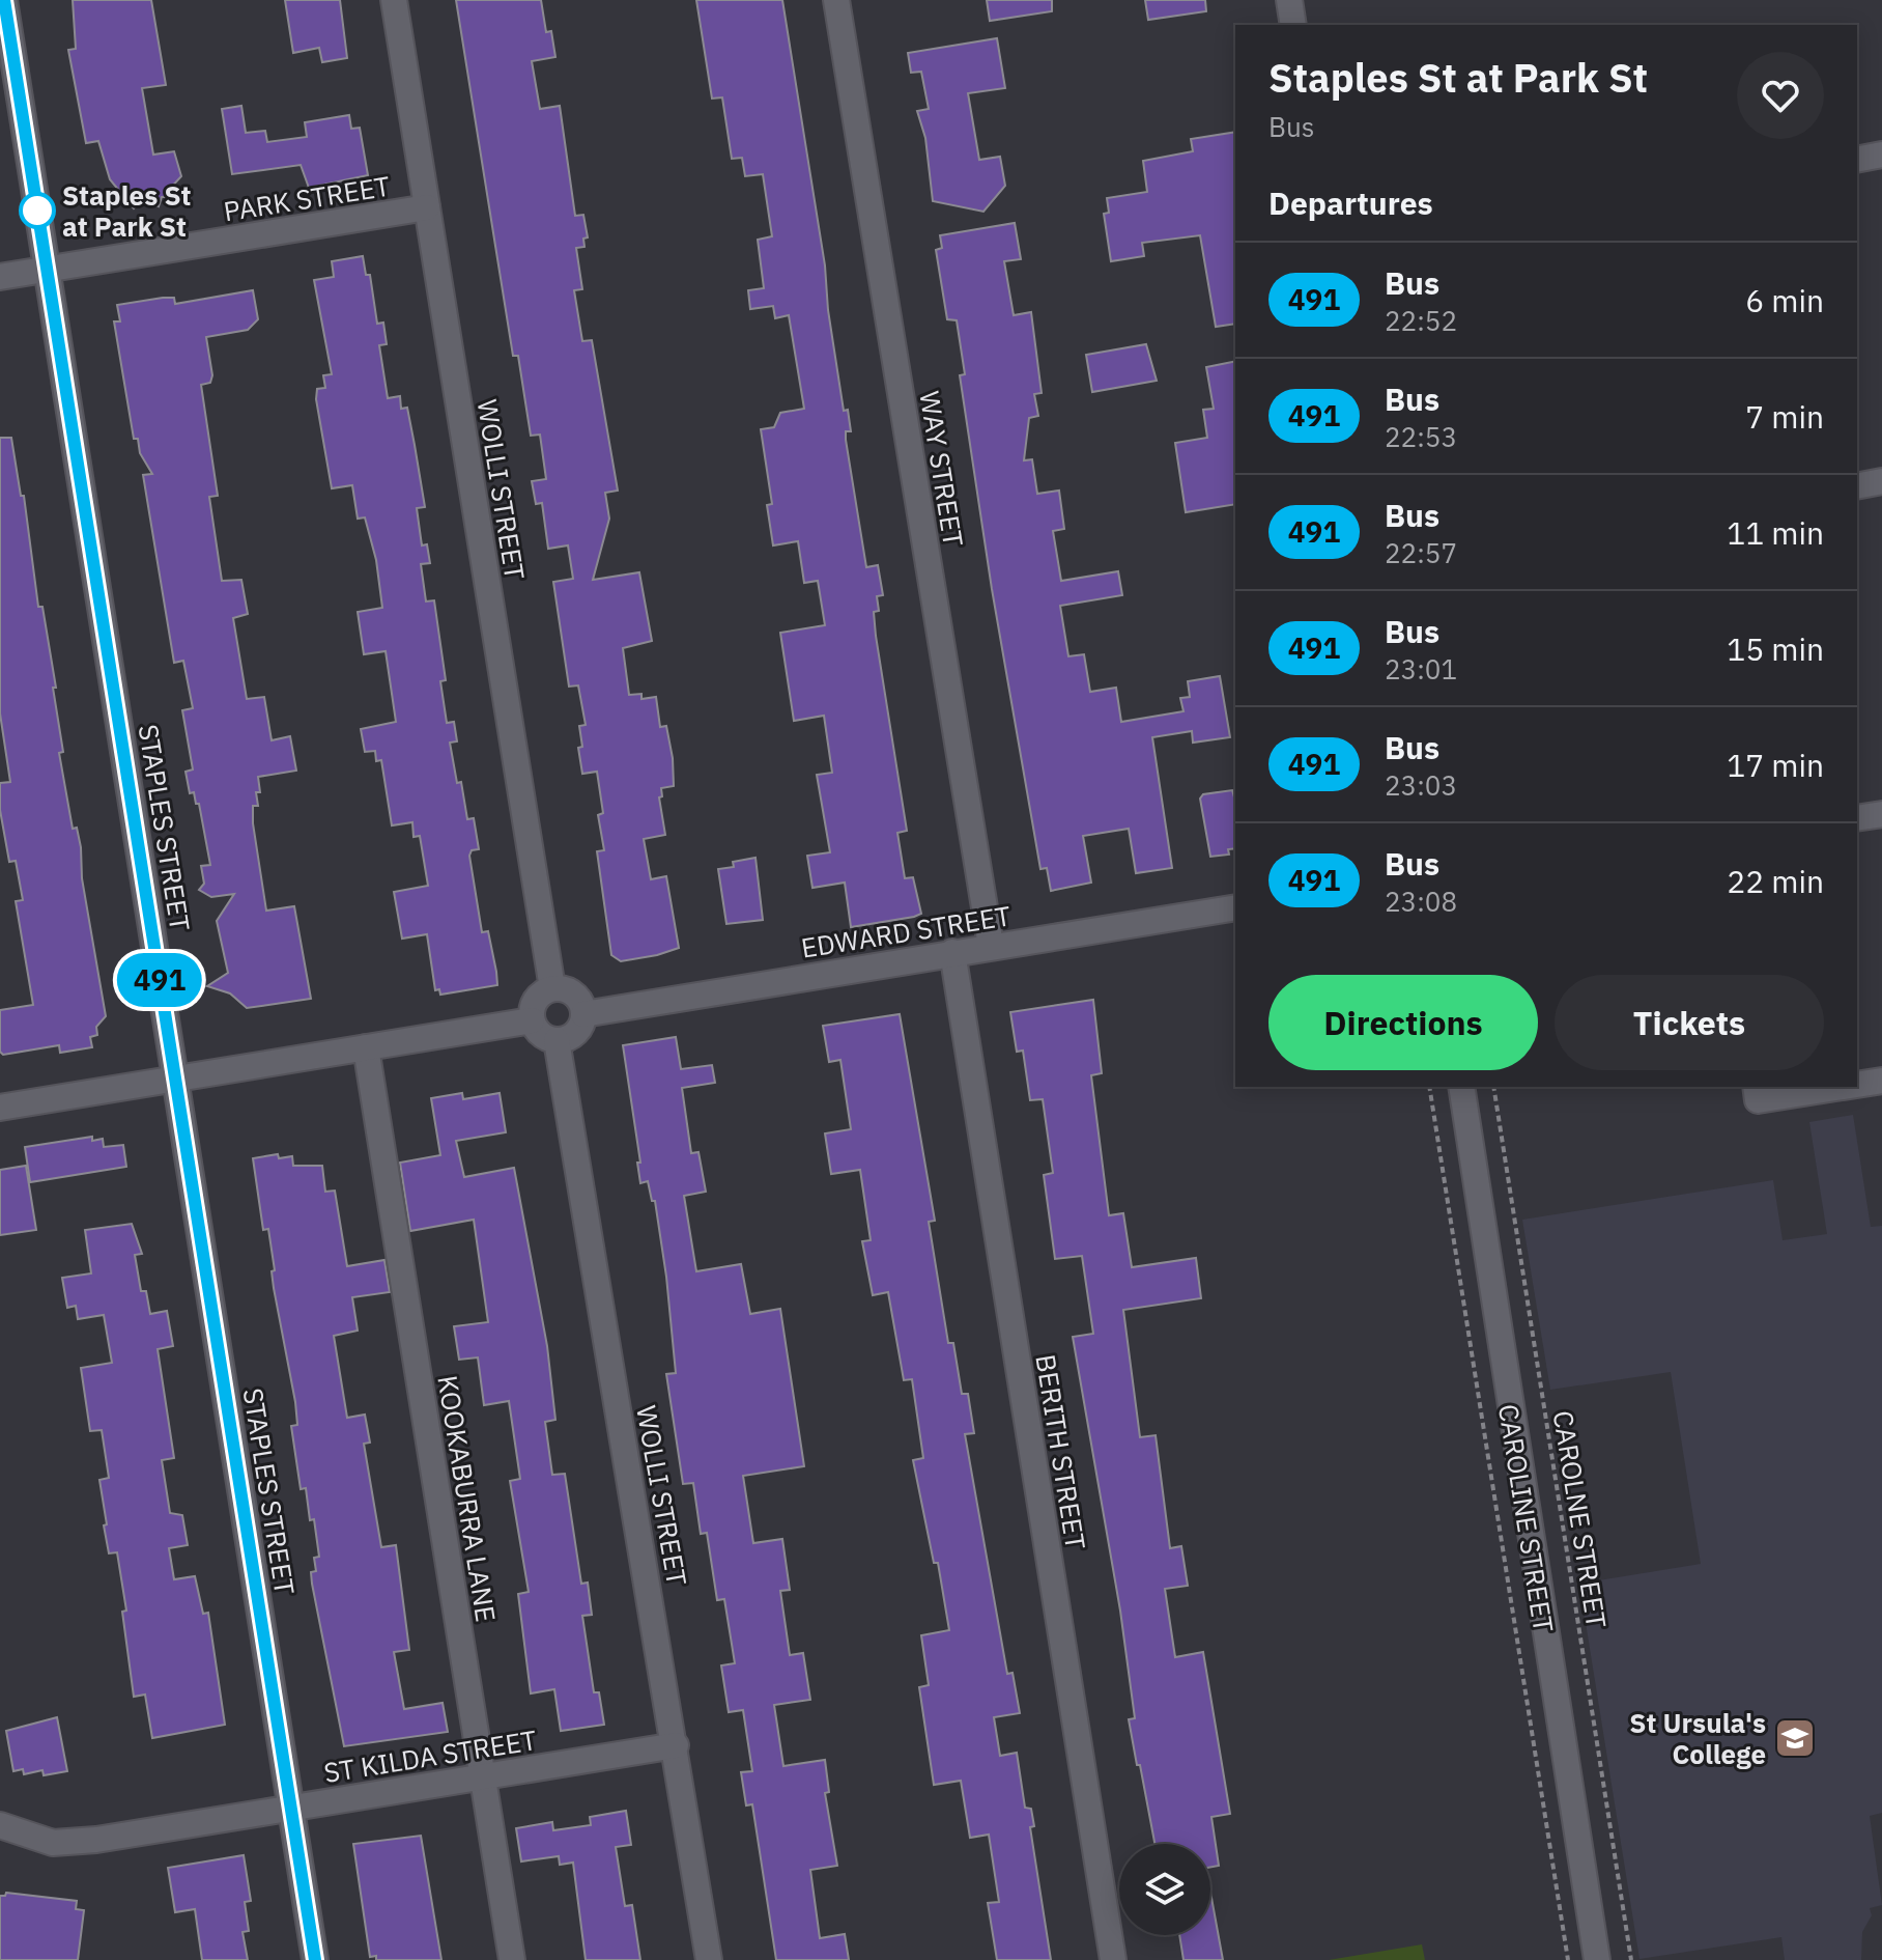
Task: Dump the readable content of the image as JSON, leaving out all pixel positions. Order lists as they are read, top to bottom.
{
  "streets": {
    "street": [
      "PARK STREET",
      "WAY STREET",
      "WOLLI STREET",
      "STAPLES STREET",
      "EDWARD STREET",
      "BERITH STREET",
      "KOOKABURRA LANE",
      "CAROLINE STREET",
      "ST KILDA STREET"
    ],
    "path": ["CAROLNE STREET"]
  },
  "crossings": [
    ["PARK STREET", "WOLLI STREET"],
    ["PARK STREET", "STAPLES STREET"],
    ["WAY STREET", "EDWARD STREET"],
    ["WOLLI STREET", "EDWARD STREET"],
    ["WOLLI STREET", "ST KILDA STREET"],
    ["STAPLES STREET", "ST KILDA STREET"],
    ["EDWARD STREET", "BERITH STREET"],
    ["KOOKABURRA LANE", "ST KILDA STREET"]
  ],
  "places": {
    "other": ["Staples St at Park St"],
    "school or university": ["St Ursula's College"]
  },
  "lines": ["bus line 491"],
  "page": {
    "on_map": "491",
    "heading": [
      ["Staples St at Park St", "Bus"],
      "Departures"
    ],
    "list": [
      {
        "mark": "491",
        "name": "Bus",
        "note": "22:52",
        "value": "6 min"
      },
      {
        "mark": "491",
        "name": "Bus",
        "note": "22:53",
        "value": "7 min"
      },
      {
        "mark": "491",
        "name": "Bus",
        "note": "22:57",
        "value": "11 min"
      },
      {
        "mark": "491",
        "name": "Bus",
        "note": "23:01",
        "value": "15 min"
      },
      {
        "mark": "491",
        "name": "Bus",
        "note": "23:03",
        "value": "17 min"
      },
      {
        "mark": "491",
        "name": "Bus",
        "note": "23:08",
        "value": "22 min"
      }
    ],
    "buttons": ["Directions", "Tickets"]
  }
}
